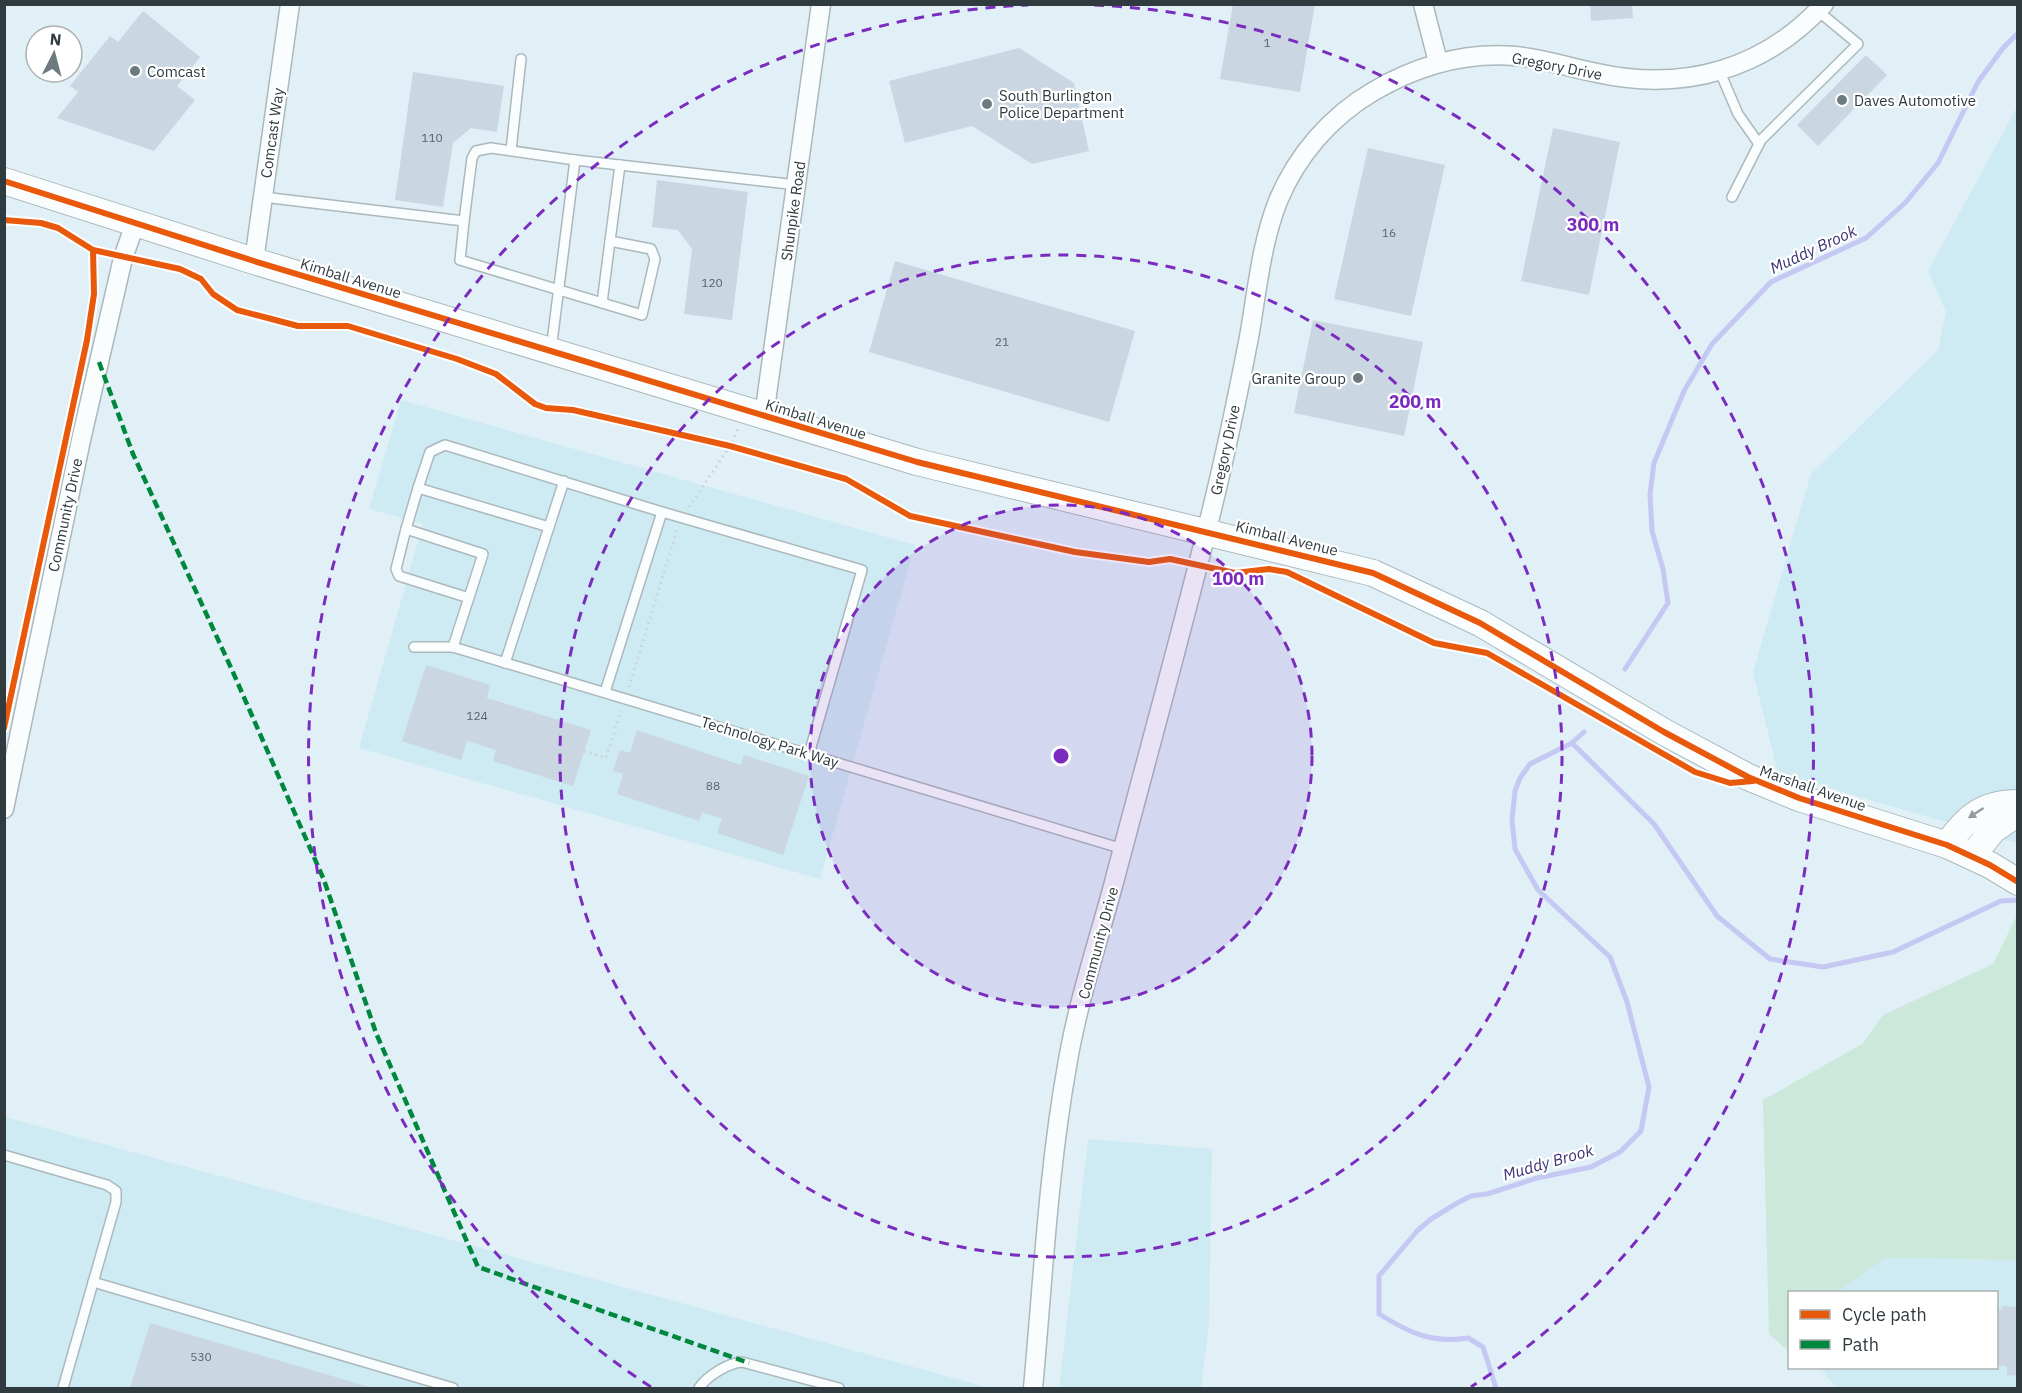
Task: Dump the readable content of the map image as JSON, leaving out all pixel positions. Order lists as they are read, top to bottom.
{
  "streets": {
    "main road": ["Kimball Avenue", "Marshall Avenue"],
    "street": [
      "Gregory Drive",
      "Comcast Way",
      "Shunpike Road",
      "Community Drive"
    ],
    "lane": ["Technology Park Way"]
  },
  "crossings": [
    ["Gregory Drive", "Community Drive"],
    ["Comcast Way", "Kimball Avenue"],
    ["Shunpike Road", "Kimball Avenue"],
    ["Kimball Avenue", "Community Drive"],
    ["Kimball Avenue", "Marshall Avenue"],
    ["Community Drive", "Technology Park Way"]
  ],
  "water": ["Muddy Brook"],
  "places": [
    "Comcast",
    "Daves Automotive",
    "South Burlington Police Department",
    "Granite Group"
  ],
  "house_numbers": [
    "1",
    "110",
    "16",
    "120",
    "21",
    "124",
    "88",
    "530"
  ],
  "legend": ["Cycle path", "Path"],
  "north": "top",
  "rings": ["300 m", "200 m", "100 m"]
}
